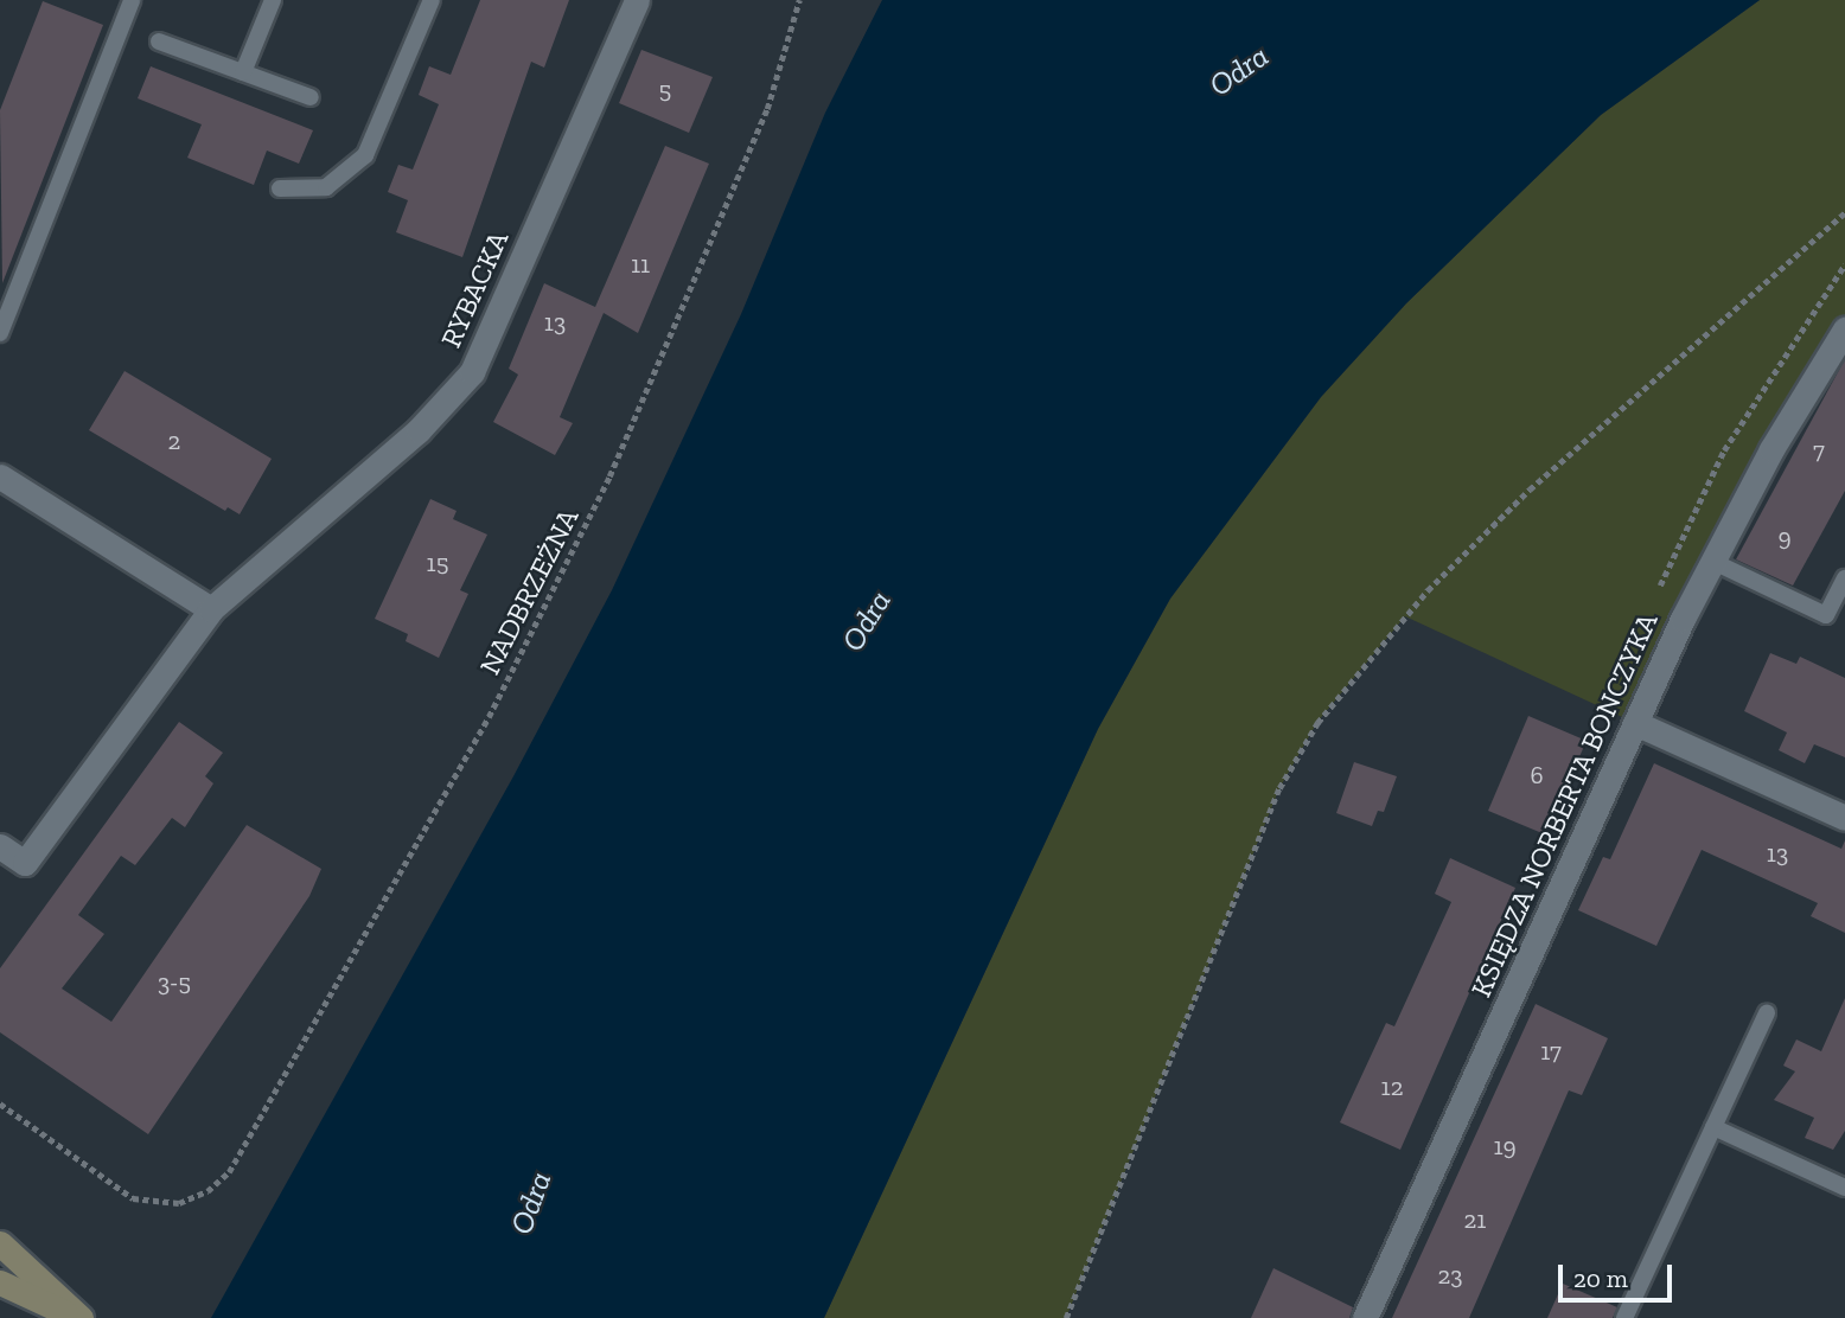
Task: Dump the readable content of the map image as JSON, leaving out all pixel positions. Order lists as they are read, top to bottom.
{
  "streets": {
    "street": ["RYBACKA", "KSIĘDZA NORBERTA BONCZYKA"],
    "path": ["NADBRZEŻNA"]
  },
  "water": ["Odra"],
  "house_numbers": [
    "5",
    "11",
    "13",
    "2",
    "7",
    "9",
    "15",
    "6",
    "13",
    "3-5",
    "17",
    "12",
    "19",
    "21",
    "23"
  ],
  "scale_bar": "20 m"
}
